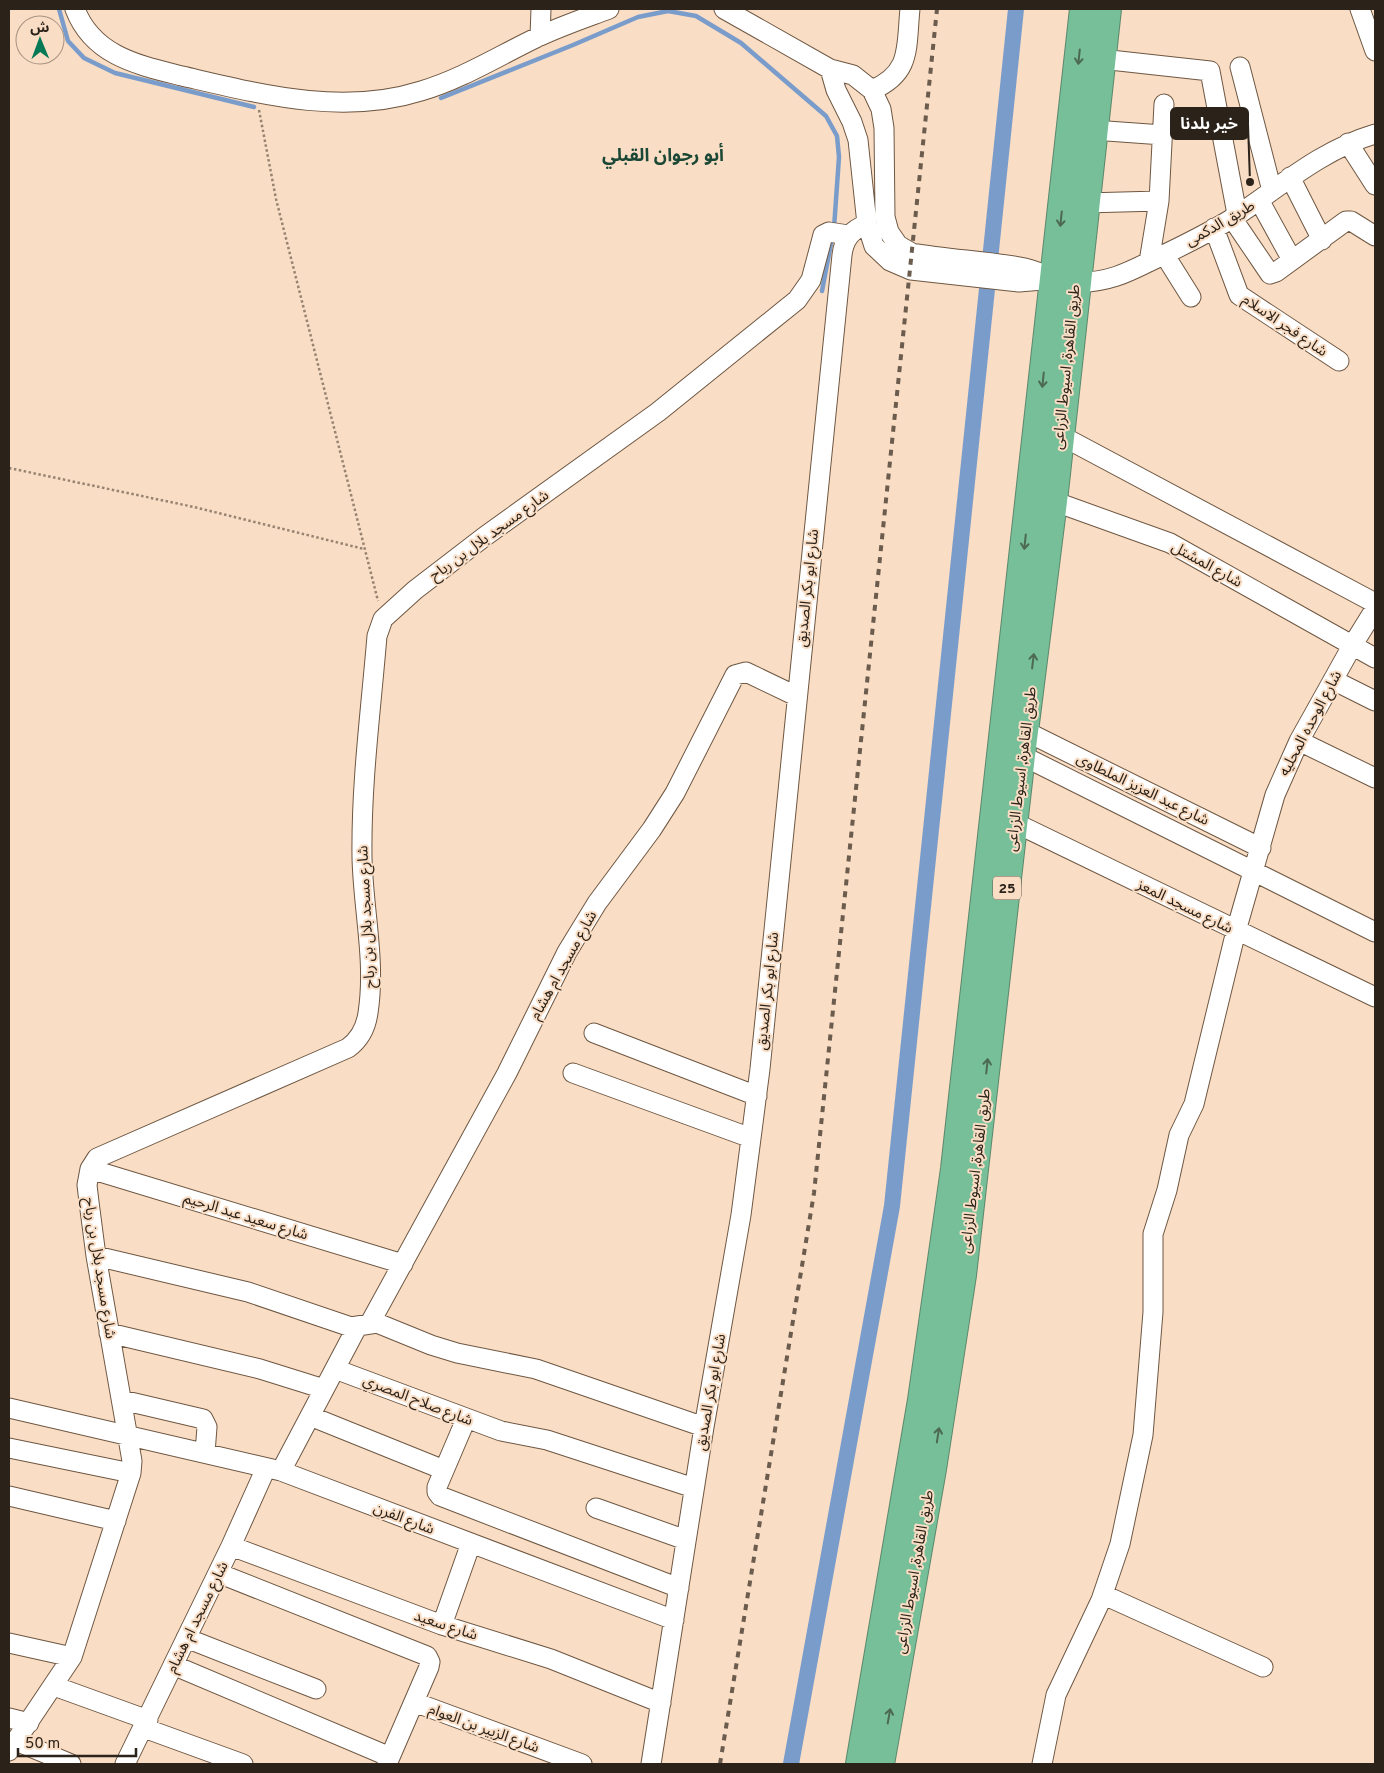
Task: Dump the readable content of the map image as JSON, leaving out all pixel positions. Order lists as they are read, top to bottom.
{
  "streets": {
    "highway": ["طريق القاهرة, اسيوط الزراعى", "25"],
    "street": [
      "طريق الدكمى",
      "شارع فجر الاسلام",
      "شارع مسجد بلال بن رباح",
      "شارع المشتل",
      "شارع ابو بكر الصديق",
      "شارع الوحده المحليه",
      "شارع عبد العزيز الملطاوى",
      "شارع مسجد المعز",
      "شارع مسجد ام هشام",
      "شارع سعيد عبد الرحيم",
      "شارع صلاح المصري",
      "شارع الفرن",
      "شارع سعيد",
      "شارع الزبير بن العوام"
    ]
  },
  "crossings": [
    ["طريق الدكمى", "شارع فجر الاسلام"],
    ["طريق الدكمى", "طريق القاهرة, اسيوط الزراعى"],
    ["طريق القاهرة, اسيوط الزراعى", "شارع المشتل"],
    ["طريق القاهرة, اسيوط الزراعى", "شارع عبد العزيز الملطاوى"],
    ["طريق القاهرة, اسيوط الزراعى", "شارع مسجد المعز"],
    ["شارع مسجد بلال بن رباح", "شارع ابو بكر الصديق"],
    ["شارع مسجد بلال بن رباح", "شارع سعيد عبد الرحيم"],
    ["شارع مسجد بلال بن رباح", "شارع الفرن"],
    ["شارع المشتل", "شارع الوحده المحليه"],
    ["شارع ابو بكر الصديق", "شارع مسجد ام هشام"],
    ["شارع ابو بكر الصديق", "شارع صلاح المصري"],
    ["شارع ابو بكر الصديق", "شارع الفرن"],
    ["شارع ابو بكر الصديق", "شارع سعيد"],
    ["شارع الوحده المحليه", "شارع عبد العزيز الملطاوى"],
    ["شارع الوحده المحليه", "شارع مسجد المعز"],
    ["شارع مسجد ام هشام", "شارع سعيد عبد الرحيم"],
    ["شارع مسجد ام هشام", "شارع صلاح المصري"],
    ["شارع مسجد ام هشام", "شارع الفرن"],
    ["شارع مسجد ام هشام", "شارع سعيد"]
  ],
  "districts": ["أبو رجوان القبلي"],
  "places": ["خير بلدنا"],
  "scale_bar": "50 m",
  "north": "top"
}
